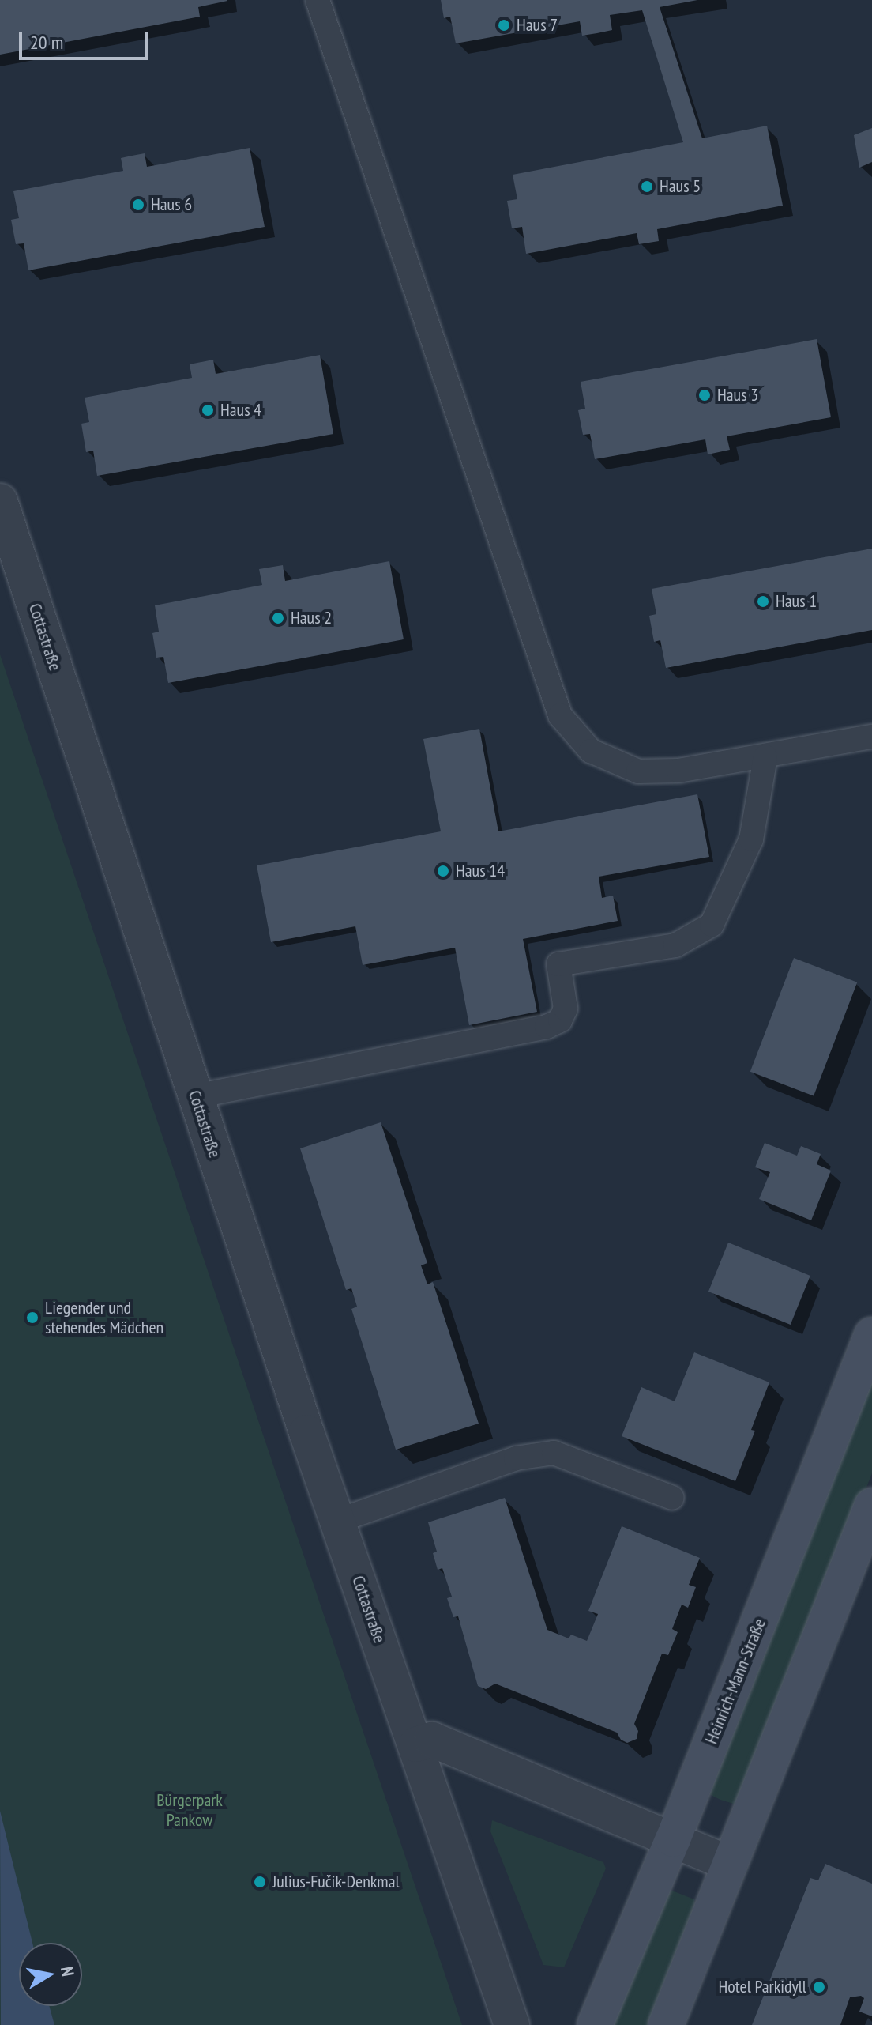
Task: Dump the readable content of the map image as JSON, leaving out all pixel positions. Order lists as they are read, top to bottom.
{
  "streets": {
    "main road": ["Heinrich-Mann-Straße"],
    "street": ["Cottastraße"]
  },
  "parks": ["Bürgerpark Pankow"],
  "places": [
    "Haus 7",
    "Haus 5",
    "Haus 6",
    "Haus 3",
    "Haus 4",
    "Haus 1",
    "Haus 2",
    "Haus 14",
    "Liegender und stehendes Mädchen",
    "Julius-Fučík-Denkmal",
    "Hotel Parkidyll"
  ],
  "scale_bar": "20 m",
  "north": "right"
}
